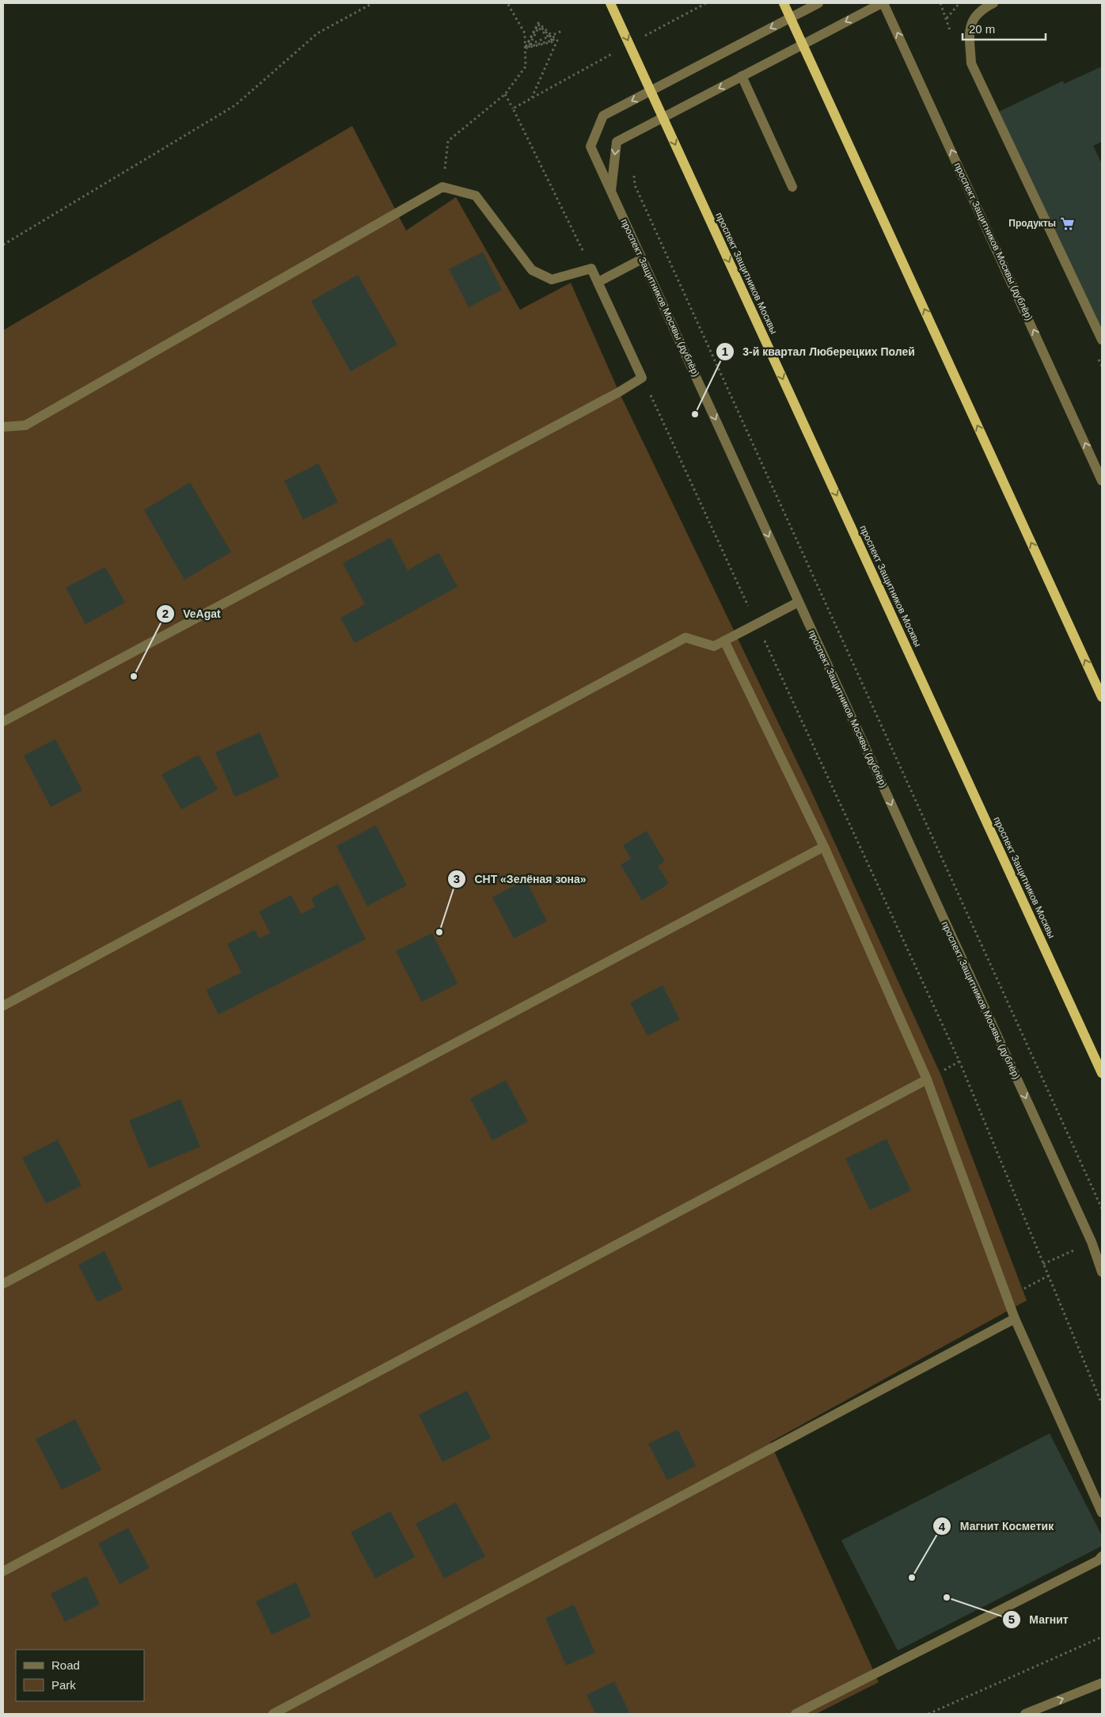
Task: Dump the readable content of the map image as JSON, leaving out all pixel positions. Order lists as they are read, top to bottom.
{
  "streets": {
    "main road": ["проспект Защитников Москвы"],
    "street": ["проспект Защитников Москвы (дублёр)"]
  },
  "one_way": ["проспект Защитников Москвы"],
  "places": {
    "supermarket": ["Продукты"],
    "other": [
      "3-й квартал Люберецких Полей",
      "VeAgat",
      "СНТ «Зелёная зона»",
      "Магнит Косметик",
      "Магнит"
    ]
  },
  "legend": ["Road", "Park"],
  "scale_bar": "20 m"
}
